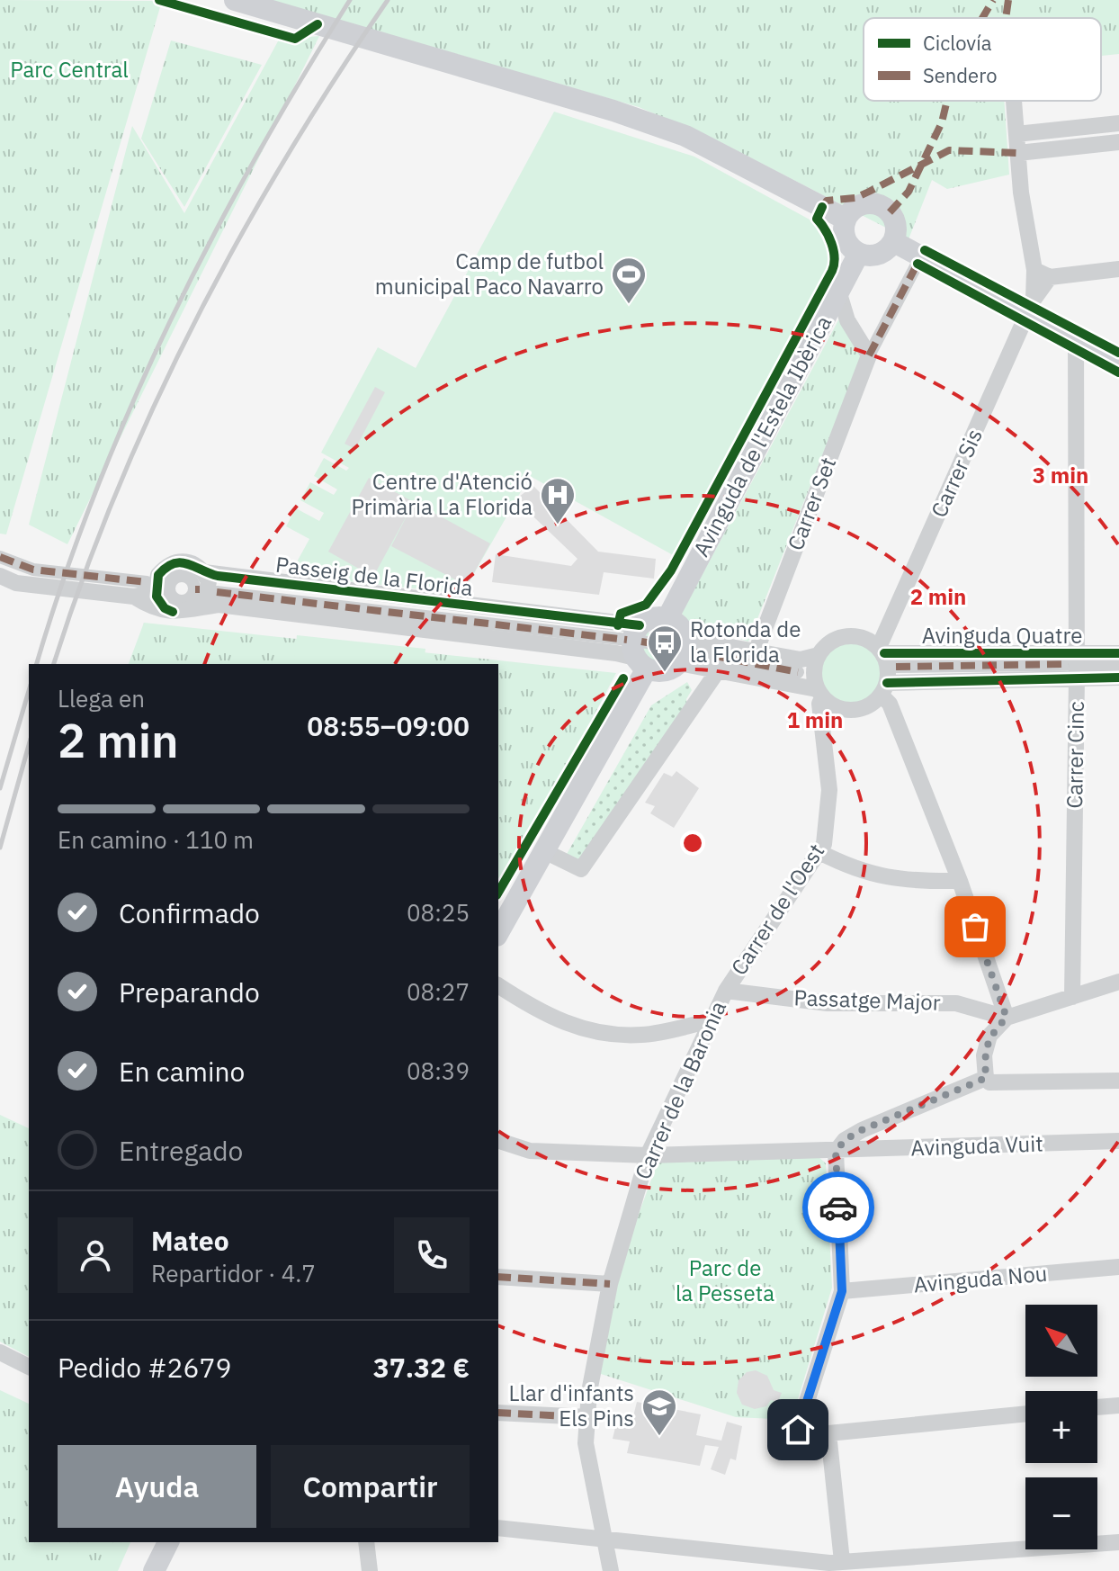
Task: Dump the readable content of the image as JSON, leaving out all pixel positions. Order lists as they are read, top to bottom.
{
  "streets": {
    "main road": ["Avinguda de l'Estela Ibèrica"],
    "street": [
      "Carrer Sis",
      "Carrer Set",
      "Passeig de la Florida",
      "Avinguda Quatre",
      "Carrer Cinc",
      "Carrer de l'Oest",
      "Passatge Major",
      "Carrer de la Baronia",
      "Avinguda Vuit",
      "Avinguda Nou"
    ]
  },
  "crossings": [
    ["Carrer Sis", "Avinguda Quatre"],
    ["Carrer Sis", "Carrer de l'Oest"],
    ["Avinguda Quatre", "Carrer Cinc"],
    ["Avinguda Quatre", "Carrer de l'Oest"],
    ["Carrer de l'Oest", "Passatge Major"],
    ["Carrer de l'Oest", "Carrer de la Baronia"],
    ["Passatge Major", "Carrer de la Baronia"],
    ["Carrer de la Baronia", "Avinguda Vuit"]
  ],
  "parks": ["Parc Central", "Parc de la Pesseta"],
  "places": {
    "sports": ["Camp de futbol municipal Paco Navarro"],
    "hospital": ["Centre d'Atenció Primària La Florida"],
    "bus stop": ["Rotonda de la Florida"],
    "school or university": ["Llar d'infants Els Pins"]
  },
  "legend": ["Ciclovía", "Sendero"],
  "north": "top left",
  "page": {
    "heading": ["2 min", "Llega en", "08:55–09:00"],
    "panel": [
      "Mateo",
      "Repartidor · 4.7",
      "Pedido #2679",
      "37.32 €"
    ],
    "bar": "En camino · 110 m",
    "list": [
      ["Confirmado", "08:25"],
      ["Preparando", "08:27"],
      ["En camino", "08:39"],
      "Entregado"
    ],
    "map_buttons": ["+", "−"],
    "buttons": ["Ayuda", "Compartir"]
  },
  "rings": ["3 min", "2 min", "1 min"]
}
